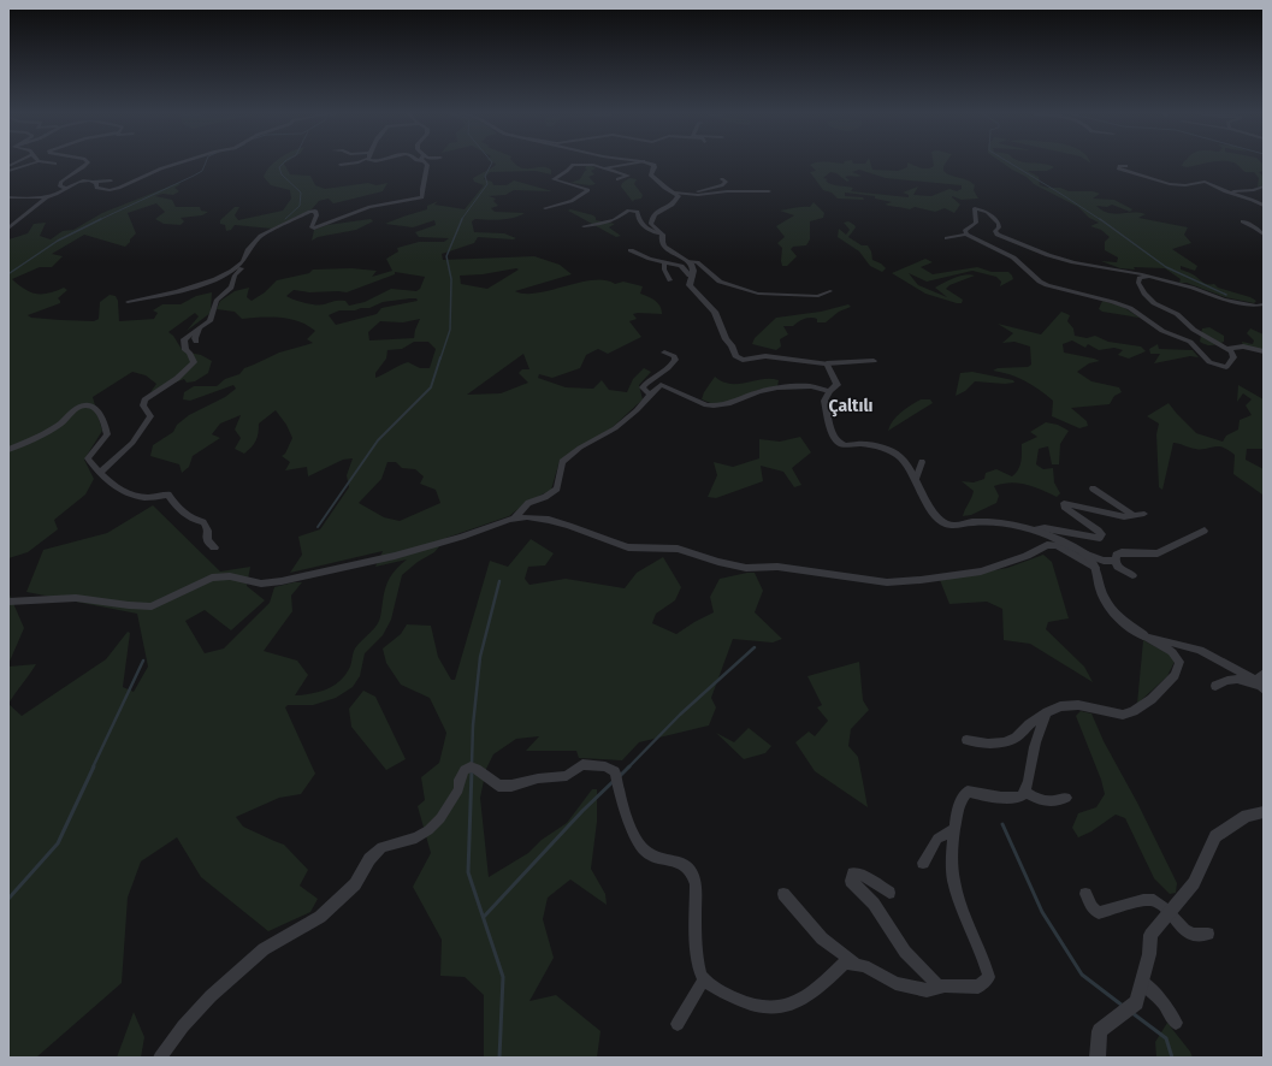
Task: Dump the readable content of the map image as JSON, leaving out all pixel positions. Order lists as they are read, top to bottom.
{
  "districts": ["Çaltılı"]
}
